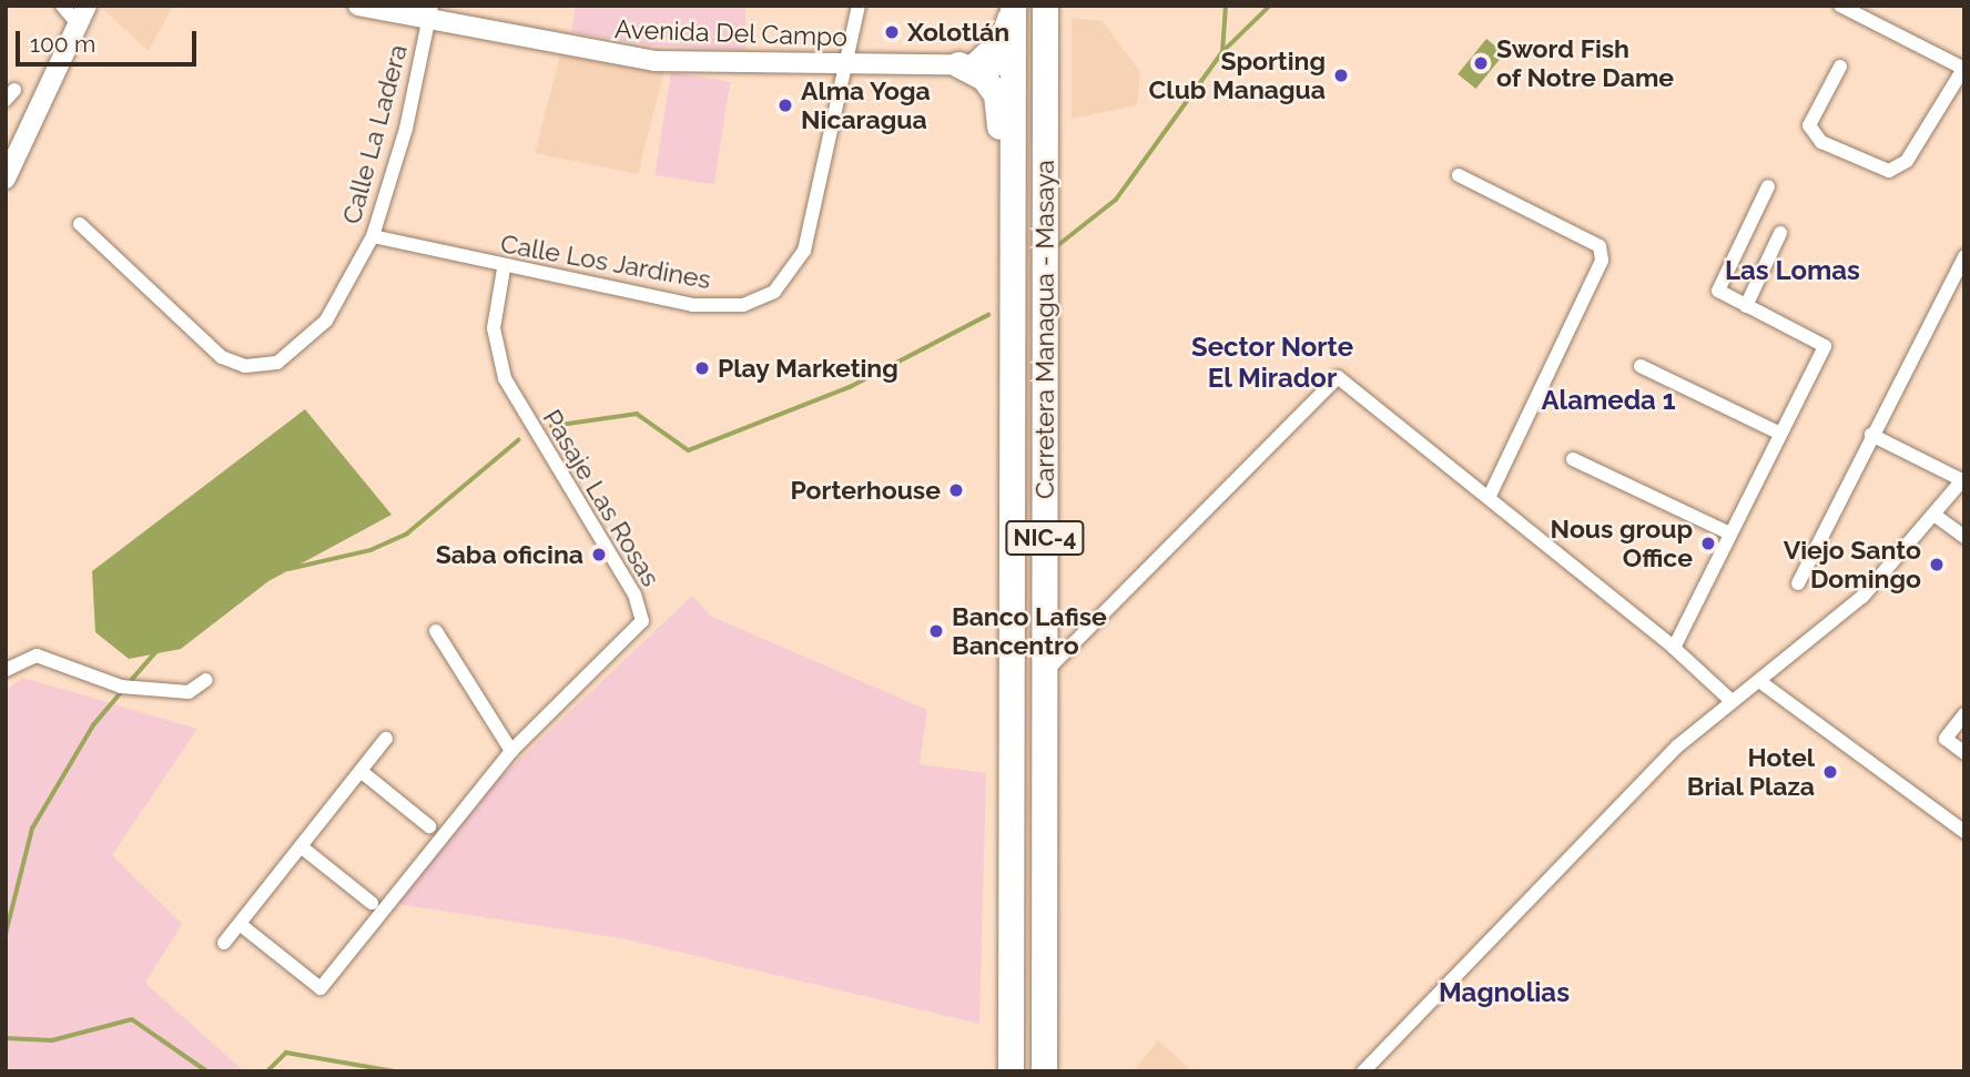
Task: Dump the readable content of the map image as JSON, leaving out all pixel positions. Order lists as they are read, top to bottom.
{
  "streets": {
    "highway": ["Carretera Managua - Masaya", "NIC-4"],
    "street": [
      "Avenida Del Campo",
      "Calle La Ladera",
      "Calle Los Jardines",
      "Pasaje Las Rosas"
    ]
  },
  "crossings": [
    ["Avenida Del Campo", "Calle La Ladera"],
    ["Avenida Del Campo", "Calle Los Jardines"],
    ["Avenida Del Campo", "Carretera Managua - Masaya"],
    ["Calle La Ladera", "Calle Los Jardines"],
    ["Calle Los Jardines", "Pasaje Las Rosas"]
  ],
  "districts": [
    "Las Lomas",
    "Sector Norte El Mirador",
    "Alameda 1",
    "Magnolias"
  ],
  "places": [
    "Xolotlán",
    "Sword Fish of Notre Dame",
    "Sporting Club Managua",
    "Alma Yoga Nicaragua",
    "Play Marketing",
    "Porterhouse",
    "Nous group Office",
    "Saba oficina",
    "Viejo Santo Domingo",
    "Banco Lafise Bancentro",
    "Hotel Brial Plaza"
  ],
  "scale_bar": "100 m"
}
